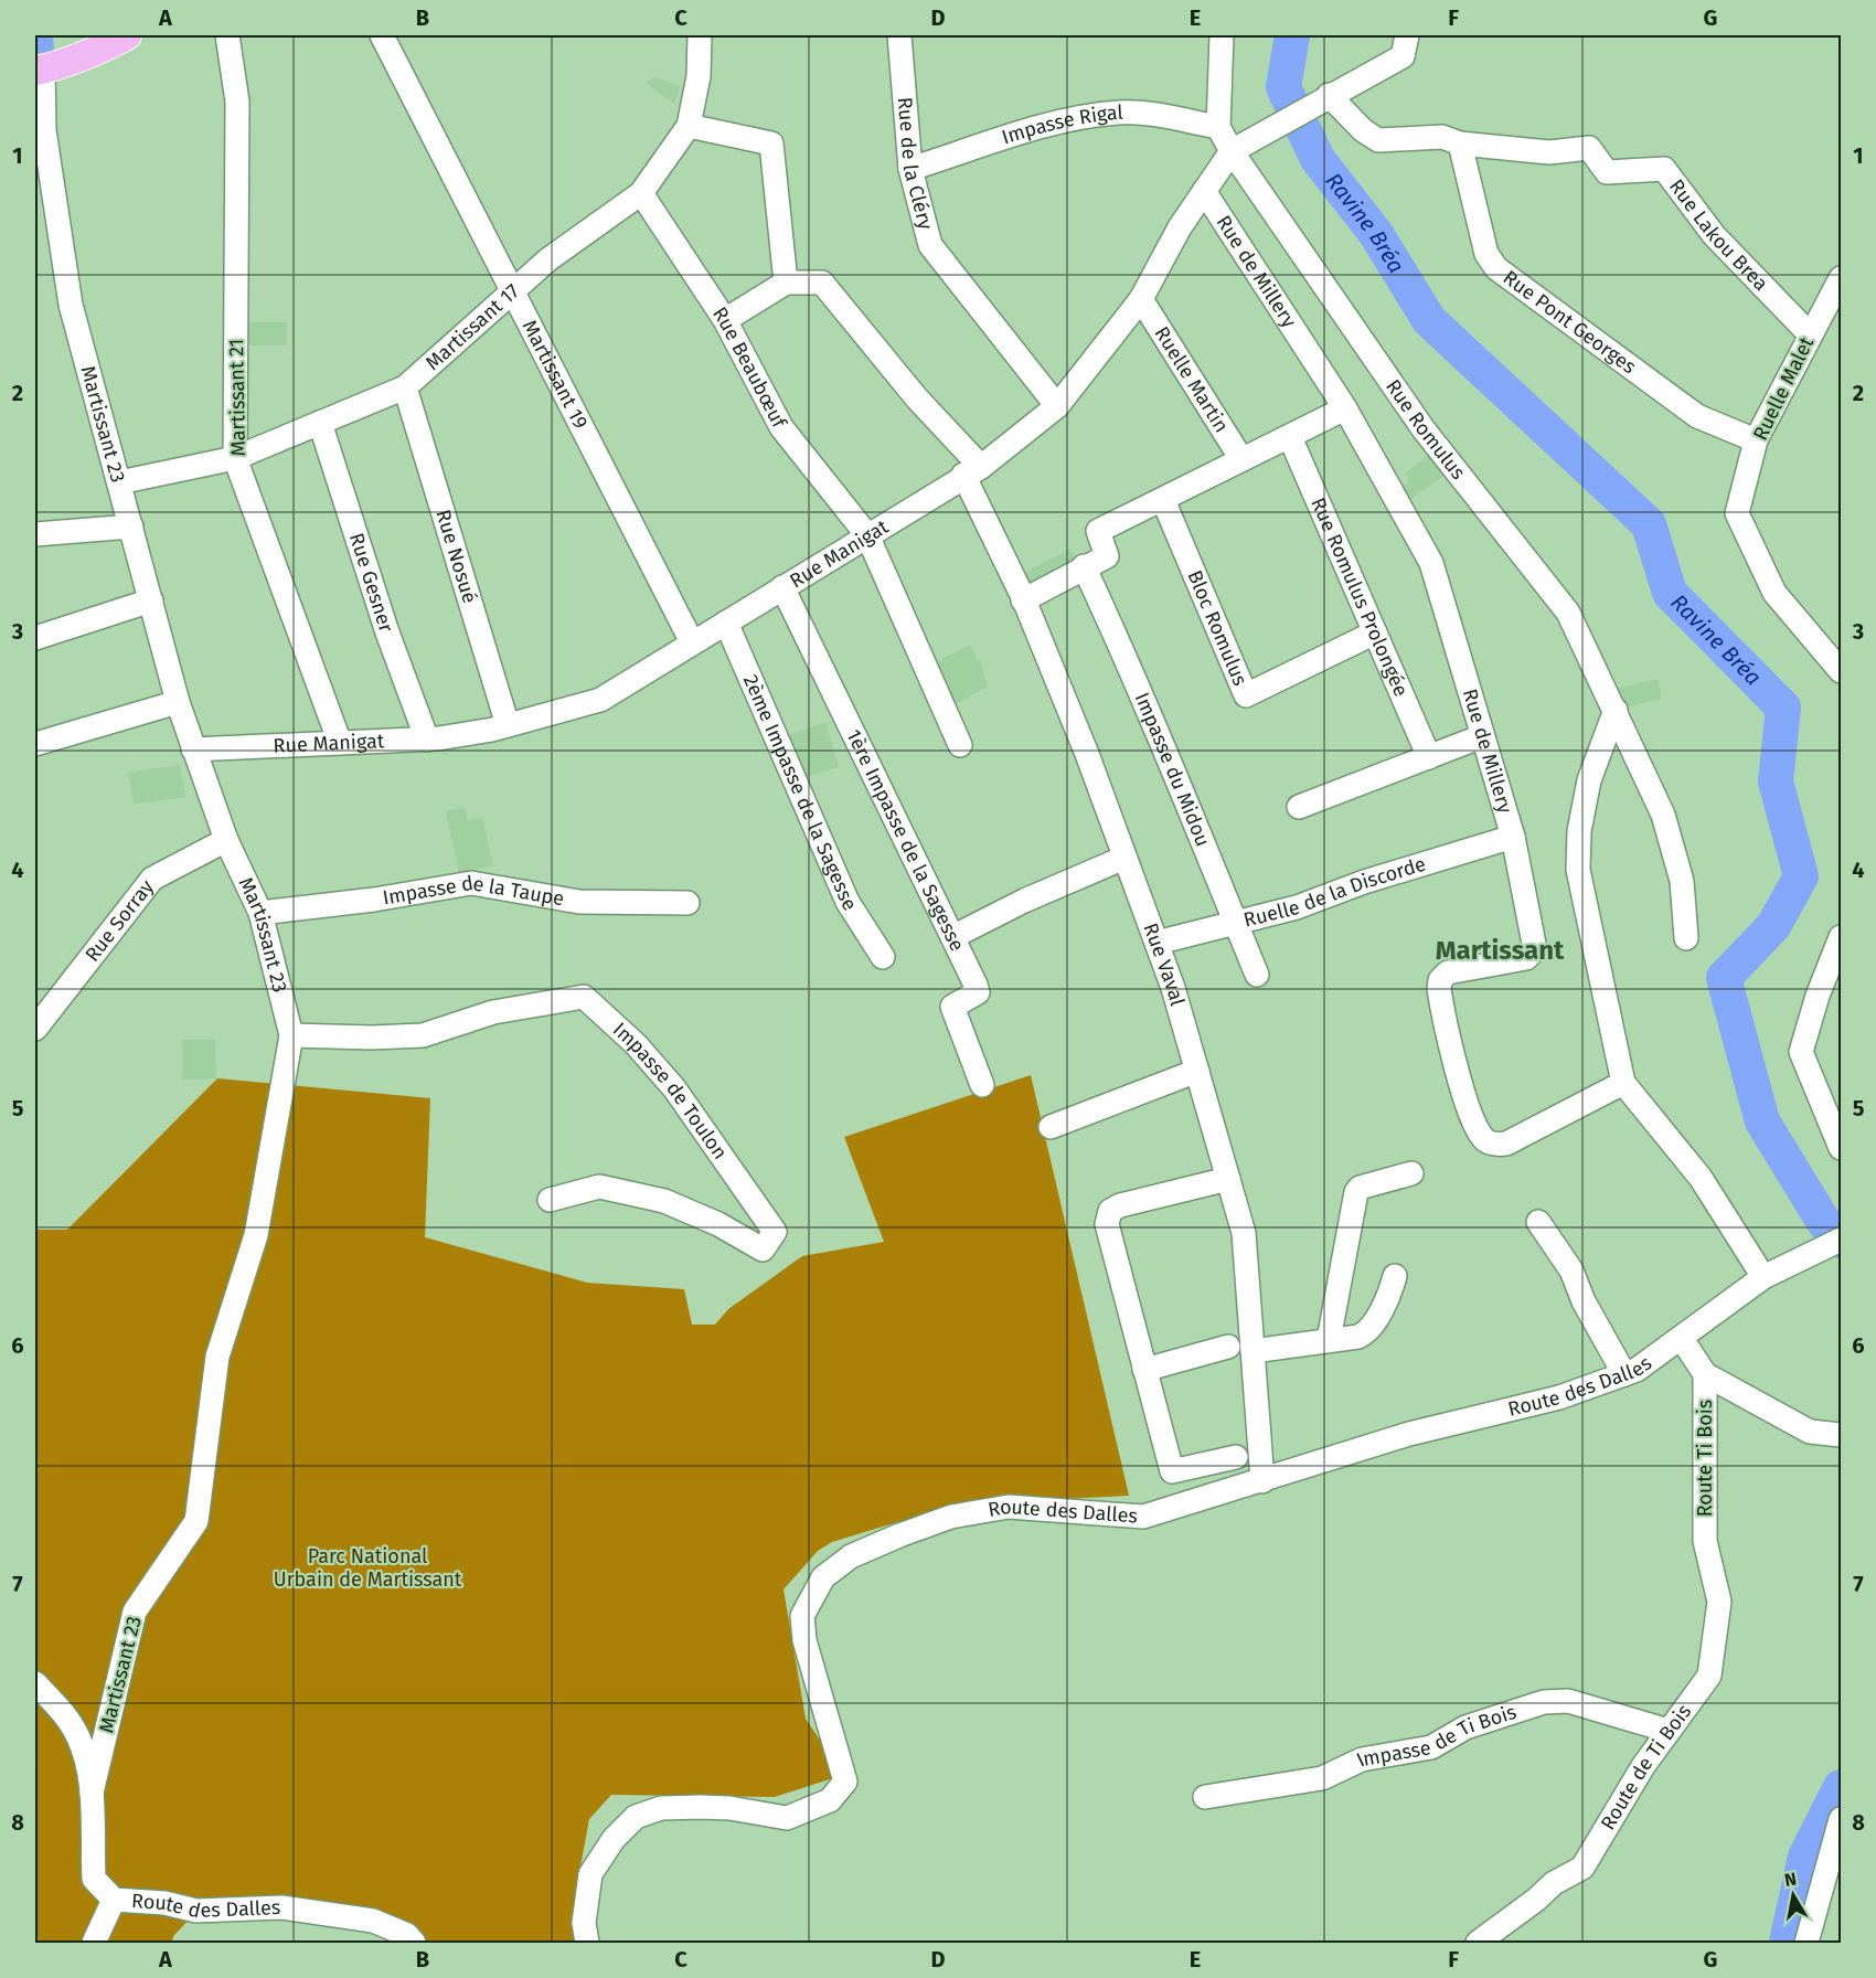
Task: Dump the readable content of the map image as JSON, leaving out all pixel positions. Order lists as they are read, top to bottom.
{
  "streets": {
    "street": [
      "Impasse Rigal",
      "Rue de la Cléry",
      "Rue Lakou Brea",
      "Rue de Millery",
      "Rue Pont Georges",
      "Martissant 17",
      "Rue Beaubœuf",
      "Martissant 19",
      "Ruelle Martin",
      "Ruelle Malet",
      "Martissant 21",
      "Martissant 23",
      "Rue Romulus",
      "Rue Manigat",
      "Rue Nosué",
      "Rue Gesner",
      "Rue Romulus Prolongée",
      "Bloc Romulus",
      "Impasse du Midou",
      "2ème Impasse de la Sagesse",
      "1ère Impasse de la Sagesse",
      "Ruelle de la Discorde",
      "Impasse de la Taupe",
      "Rue Sorray",
      "Rue Vaval",
      "Impasse de Toulon",
      "Route des Dalles",
      "Route Ti Bois",
      "Impasse de Ti Bois",
      "Route de Ti Bois"
    ]
  },
  "crossings": [
    ["Impasse Rigal", "Rue de la Cléry"],
    ["Rue de la Cléry", "Rue Manigat"],
    ["Rue Lakou Brea", "Rue Pont Georges"],
    ["Rue Lakou Brea", "Ruelle Malet"],
    ["Rue de Millery", "Rue Manigat"],
    ["Rue de Millery", "Ruelle de la Discorde"],
    ["Rue Pont Georges", "Ruelle Malet"],
    ["Martissant 17", "Rue Beaubœuf"],
    ["Martissant 17", "Martissant 19"],
    ["Martissant 17", "Martissant 21"],
    ["Martissant 17", "Martissant 23"],
    ["Martissant 17", "Rue Nosué"],
    ["Martissant 17", "Rue Gesner"],
    ["Rue Beaubœuf", "Rue Manigat"],
    ["Martissant 19", "Rue Manigat"],
    ["Ruelle Martin", "Rue Manigat"],
    ["Martissant 21", "Rue Manigat"],
    ["Martissant 23", "Rue Manigat"],
    ["Martissant 23", "Impasse de la Taupe"],
    ["Martissant 23", "Rue Sorray"],
    ["Martissant 23", "Impasse de Toulon"],
    ["Martissant 23", "Route des Dalles"],
    ["Rue Romulus", "Rue Manigat"],
    ["Rue Manigat", "Rue Nosué"],
    ["Rue Manigat", "Rue Gesner"],
    ["Rue Manigat", "2ème Impasse de la Sagesse"],
    ["Rue Manigat", "1ère Impasse de la Sagesse"],
    ["Rue Manigat", "Rue Vaval"],
    ["Rue Romulus Prolongée", "Bloc Romulus"],
    ["Impasse du Midou", "Ruelle de la Discorde"],
    ["Ruelle de la Discorde", "Rue Vaval"],
    ["Rue Vaval", "Route des Dalles"],
    ["Route Ti Bois", "Route de Ti Bois"],
    ["Impasse de Ti Bois", "Route de Ti Bois"]
  ],
  "districts": ["Martissant"],
  "water": ["Ravine Bréa"],
  "parks": ["Parc National Urbain de Martissant"],
  "north": "top",
  "grid": {
    "columns": [
      "A",
      "B",
      "C",
      "D",
      "E",
      "F",
      "G"
    ],
    "rows": [
      "1",
      "2",
      "3",
      "4",
      "5",
      "6",
      "7",
      "8"
    ]
  }
}
